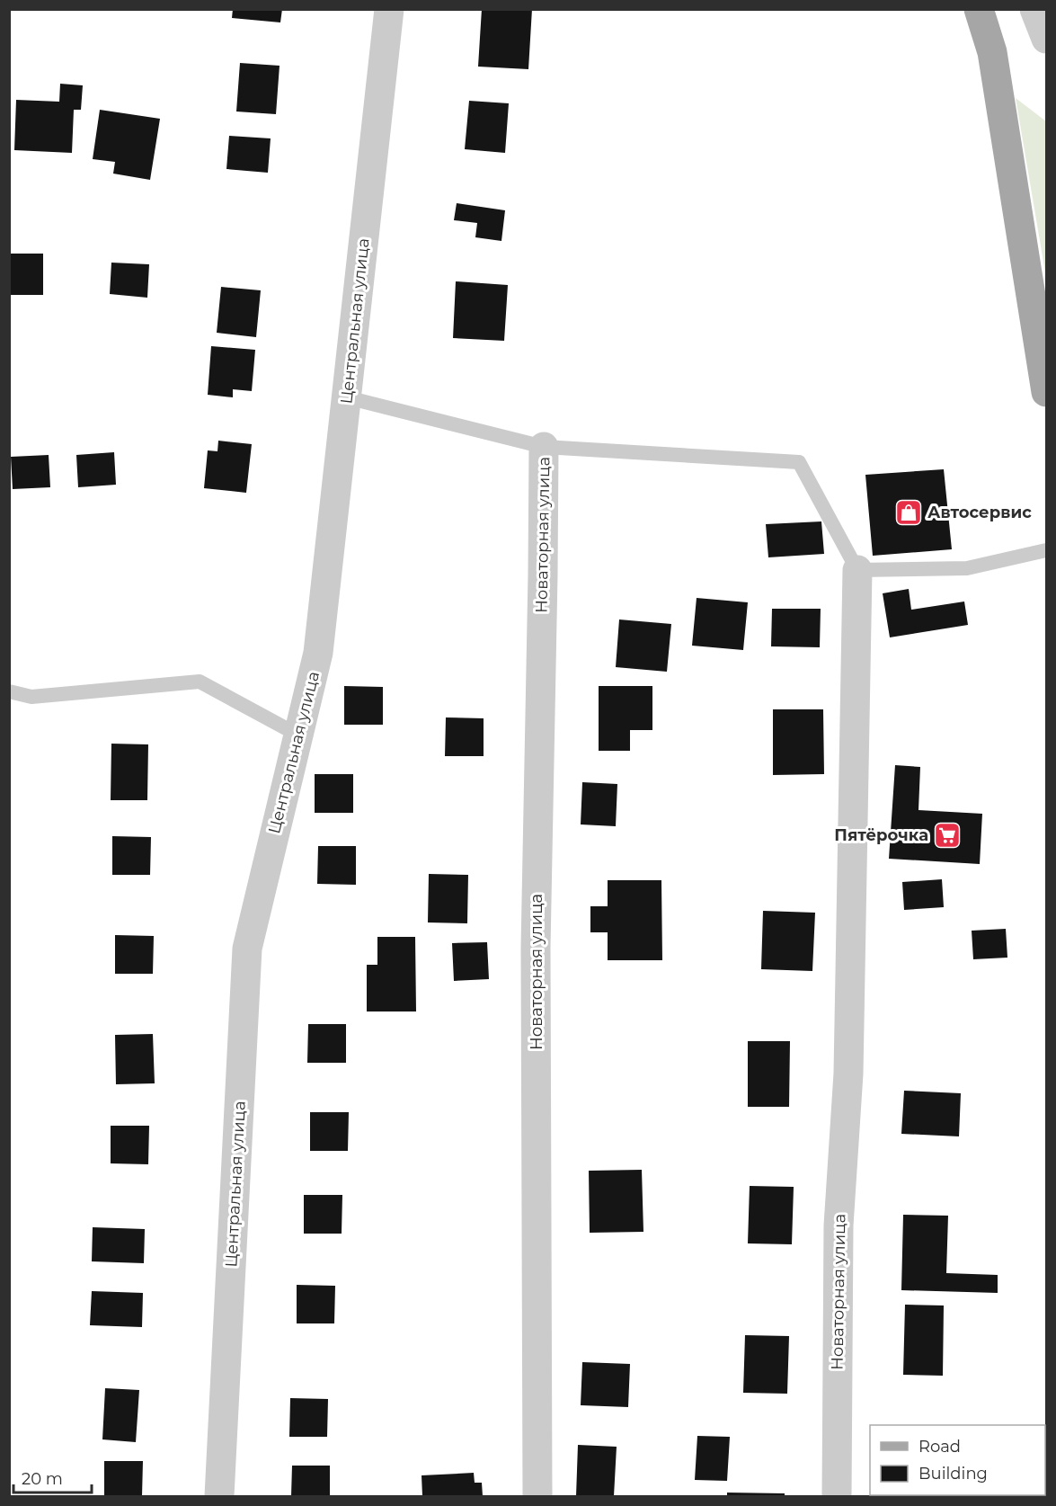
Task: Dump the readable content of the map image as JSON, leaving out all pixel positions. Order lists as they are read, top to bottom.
{
  "streets": {
    "street": ["Центральная улица", "Новаторная улица"]
  },
  "places": {
    "shop": ["Автосервис"],
    "supermarket": ["Пятёрочка"]
  },
  "legend": ["Road", "Building"],
  "scale_bar": "20 m"
}
